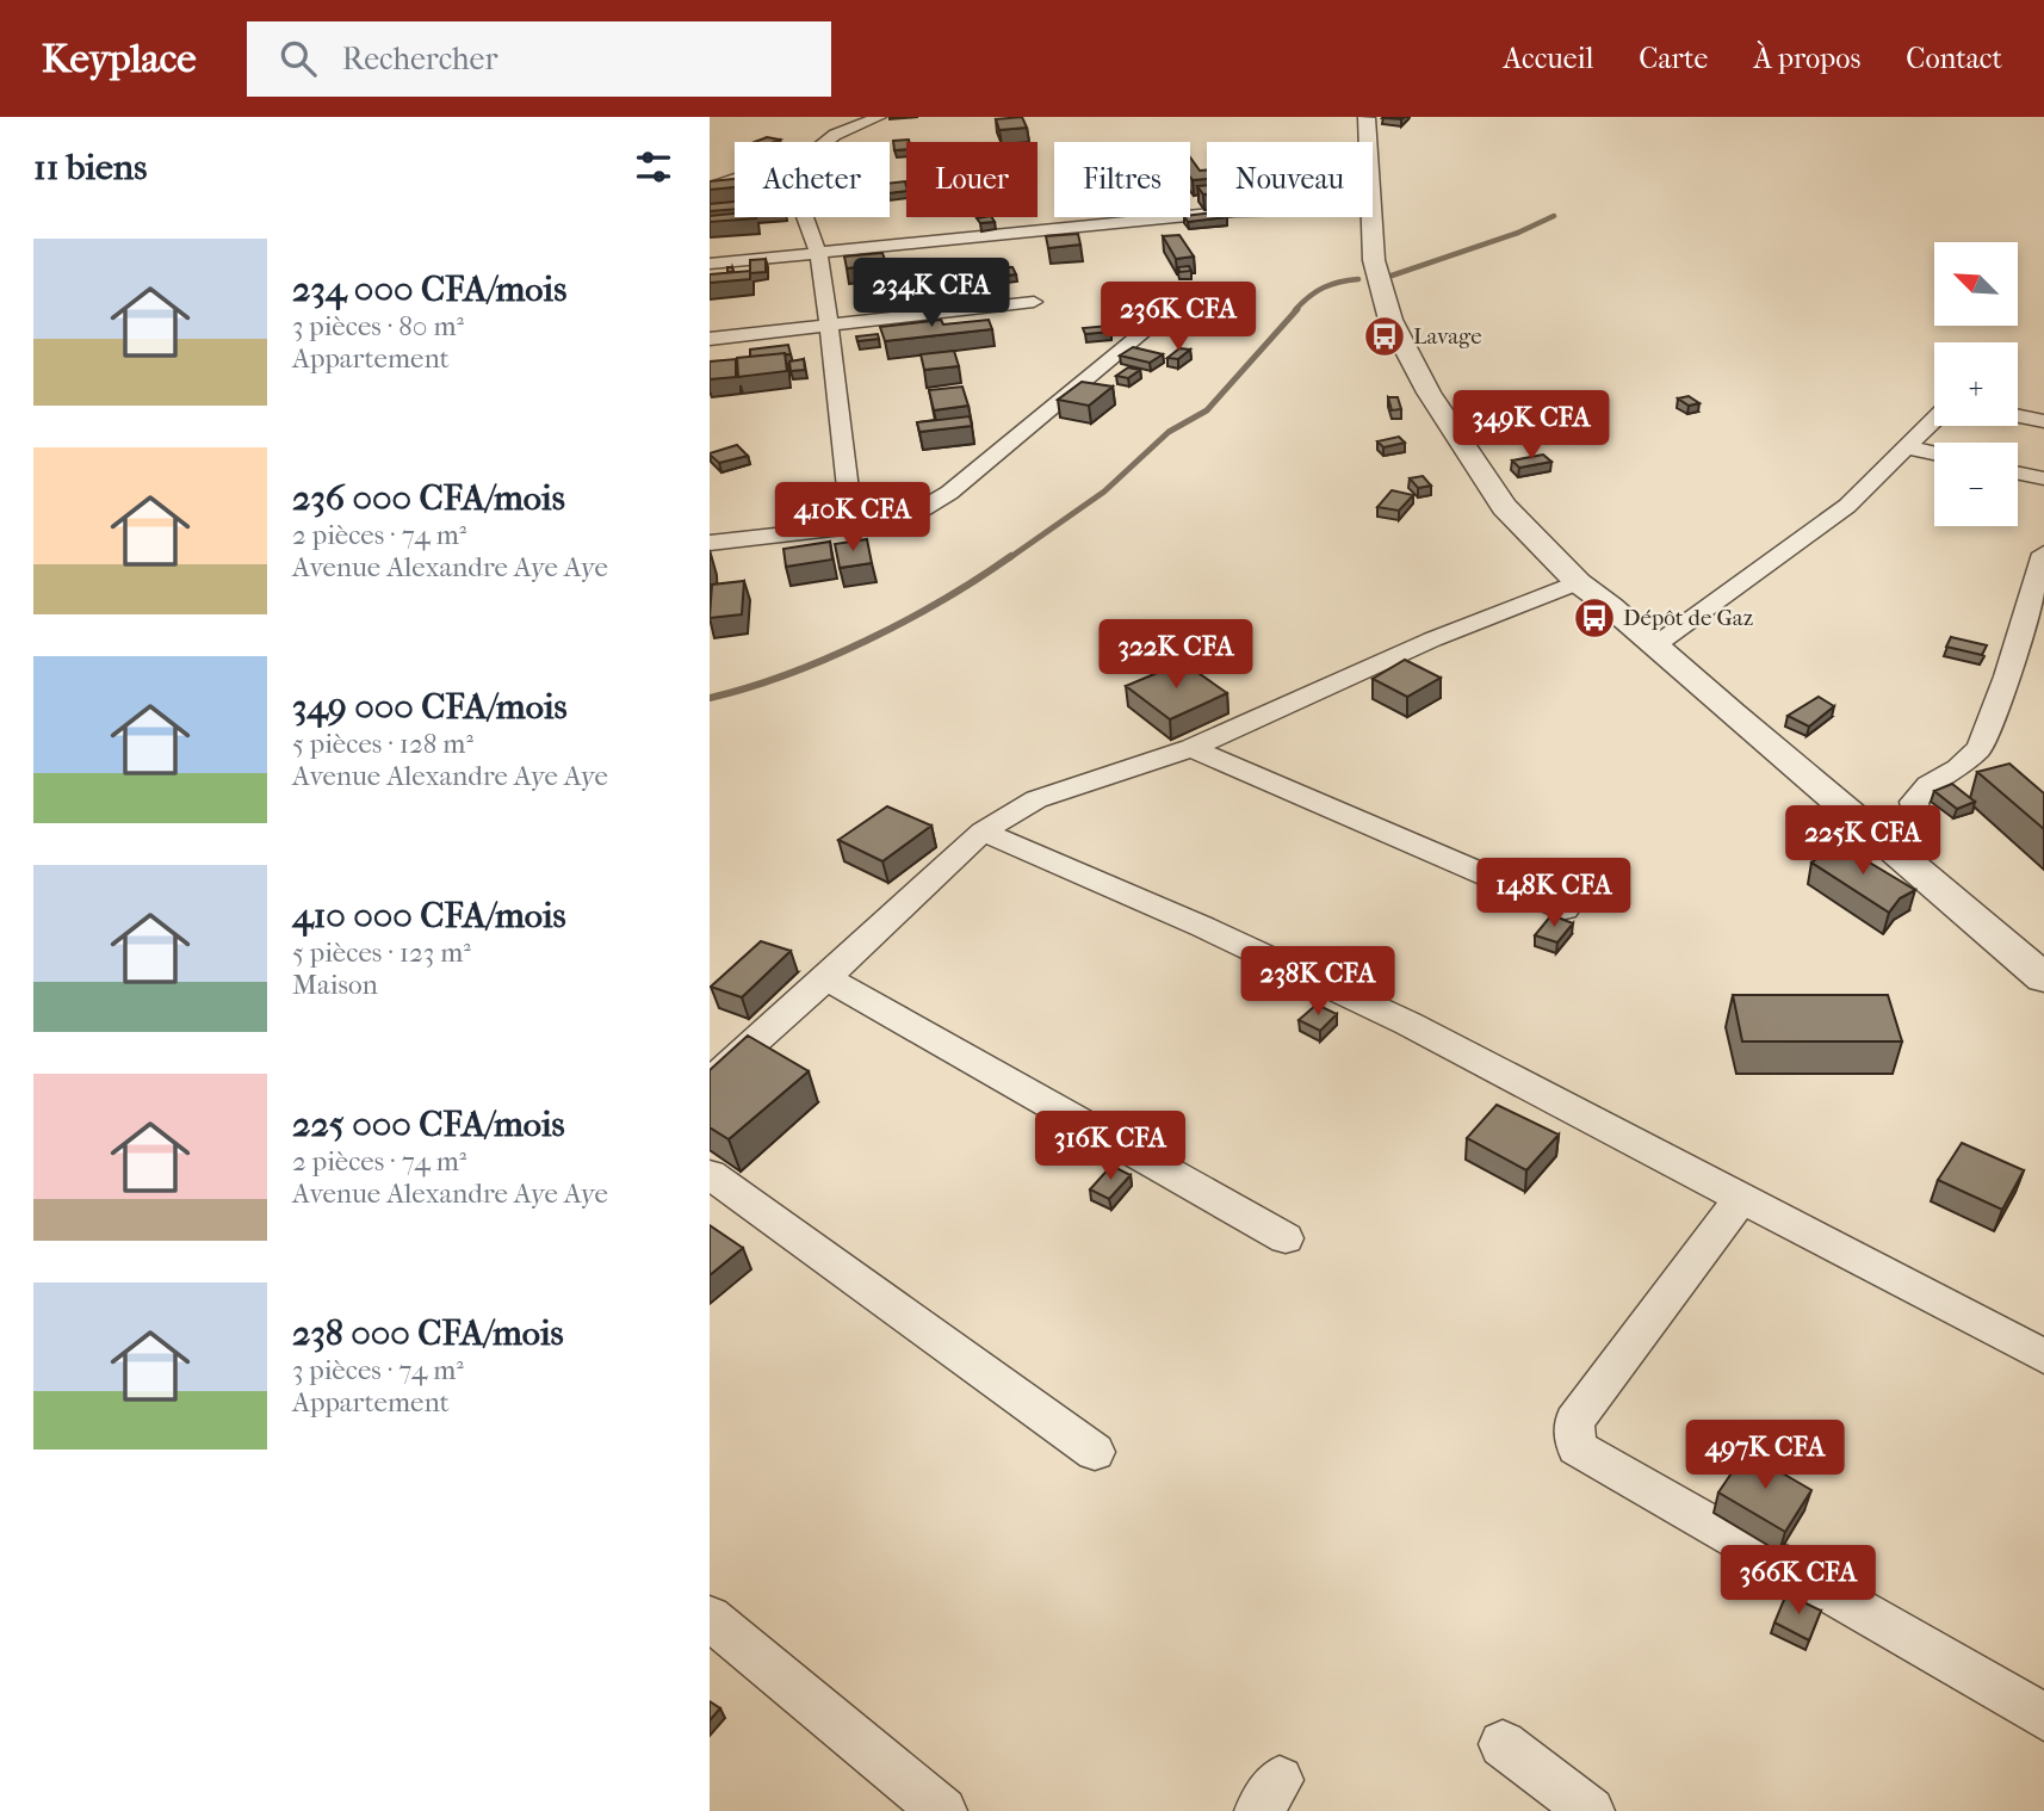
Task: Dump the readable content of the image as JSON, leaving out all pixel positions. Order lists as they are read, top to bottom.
{
  "places": {
    "bus stop": ["Lavage", "Dépôt de Gaz"]
  },
  "north": "top left",
  "page": {
    "header": "Keyplace",
    "search": "Rechercher",
    "nav": [
      "Accueil",
      "Carte",
      "À propos",
      "Contact"
    ],
    "heading": "11 biens",
    "chip": [
      "Acheter",
      "Louer",
      "Filtres",
      "Nouveau"
    ],
    "list": [
      {
        "name": "234 000 CFA/mois",
        "note": "3 pièces · 80 m² · Appartement"
      },
      {
        "name": "236 000 CFA/mois",
        "note": "2 pièces · 74 m² · Avenue Alexandre Aye Aye"
      },
      {
        "name": "349 000 CFA/mois",
        "note": "5 pièces · 128 m² · Avenue Alexandre Aye Aye"
      },
      {
        "name": "410 000 CFA/mois",
        "note": "5 pièces · 123 m² · Maison"
      },
      {
        "name": "225 000 CFA/mois",
        "note": "2 pièces · 74 m² · Avenue Alexandre Aye Aye"
      },
      {
        "name": "238 000 CFA/mois",
        "note": "3 pièces · 74 m² · Appartement"
      }
    ],
    "map_buttons": ["+", "−"],
    "price": [
      "234K CFA",
      "236K CFA",
      "349K CFA",
      "410K CFA",
      "322K CFA",
      "225K CFA",
      "148K CFA",
      "238K CFA",
      "316K CFA",
      "497K CFA",
      "366K CFA"
    ]
  }
}
